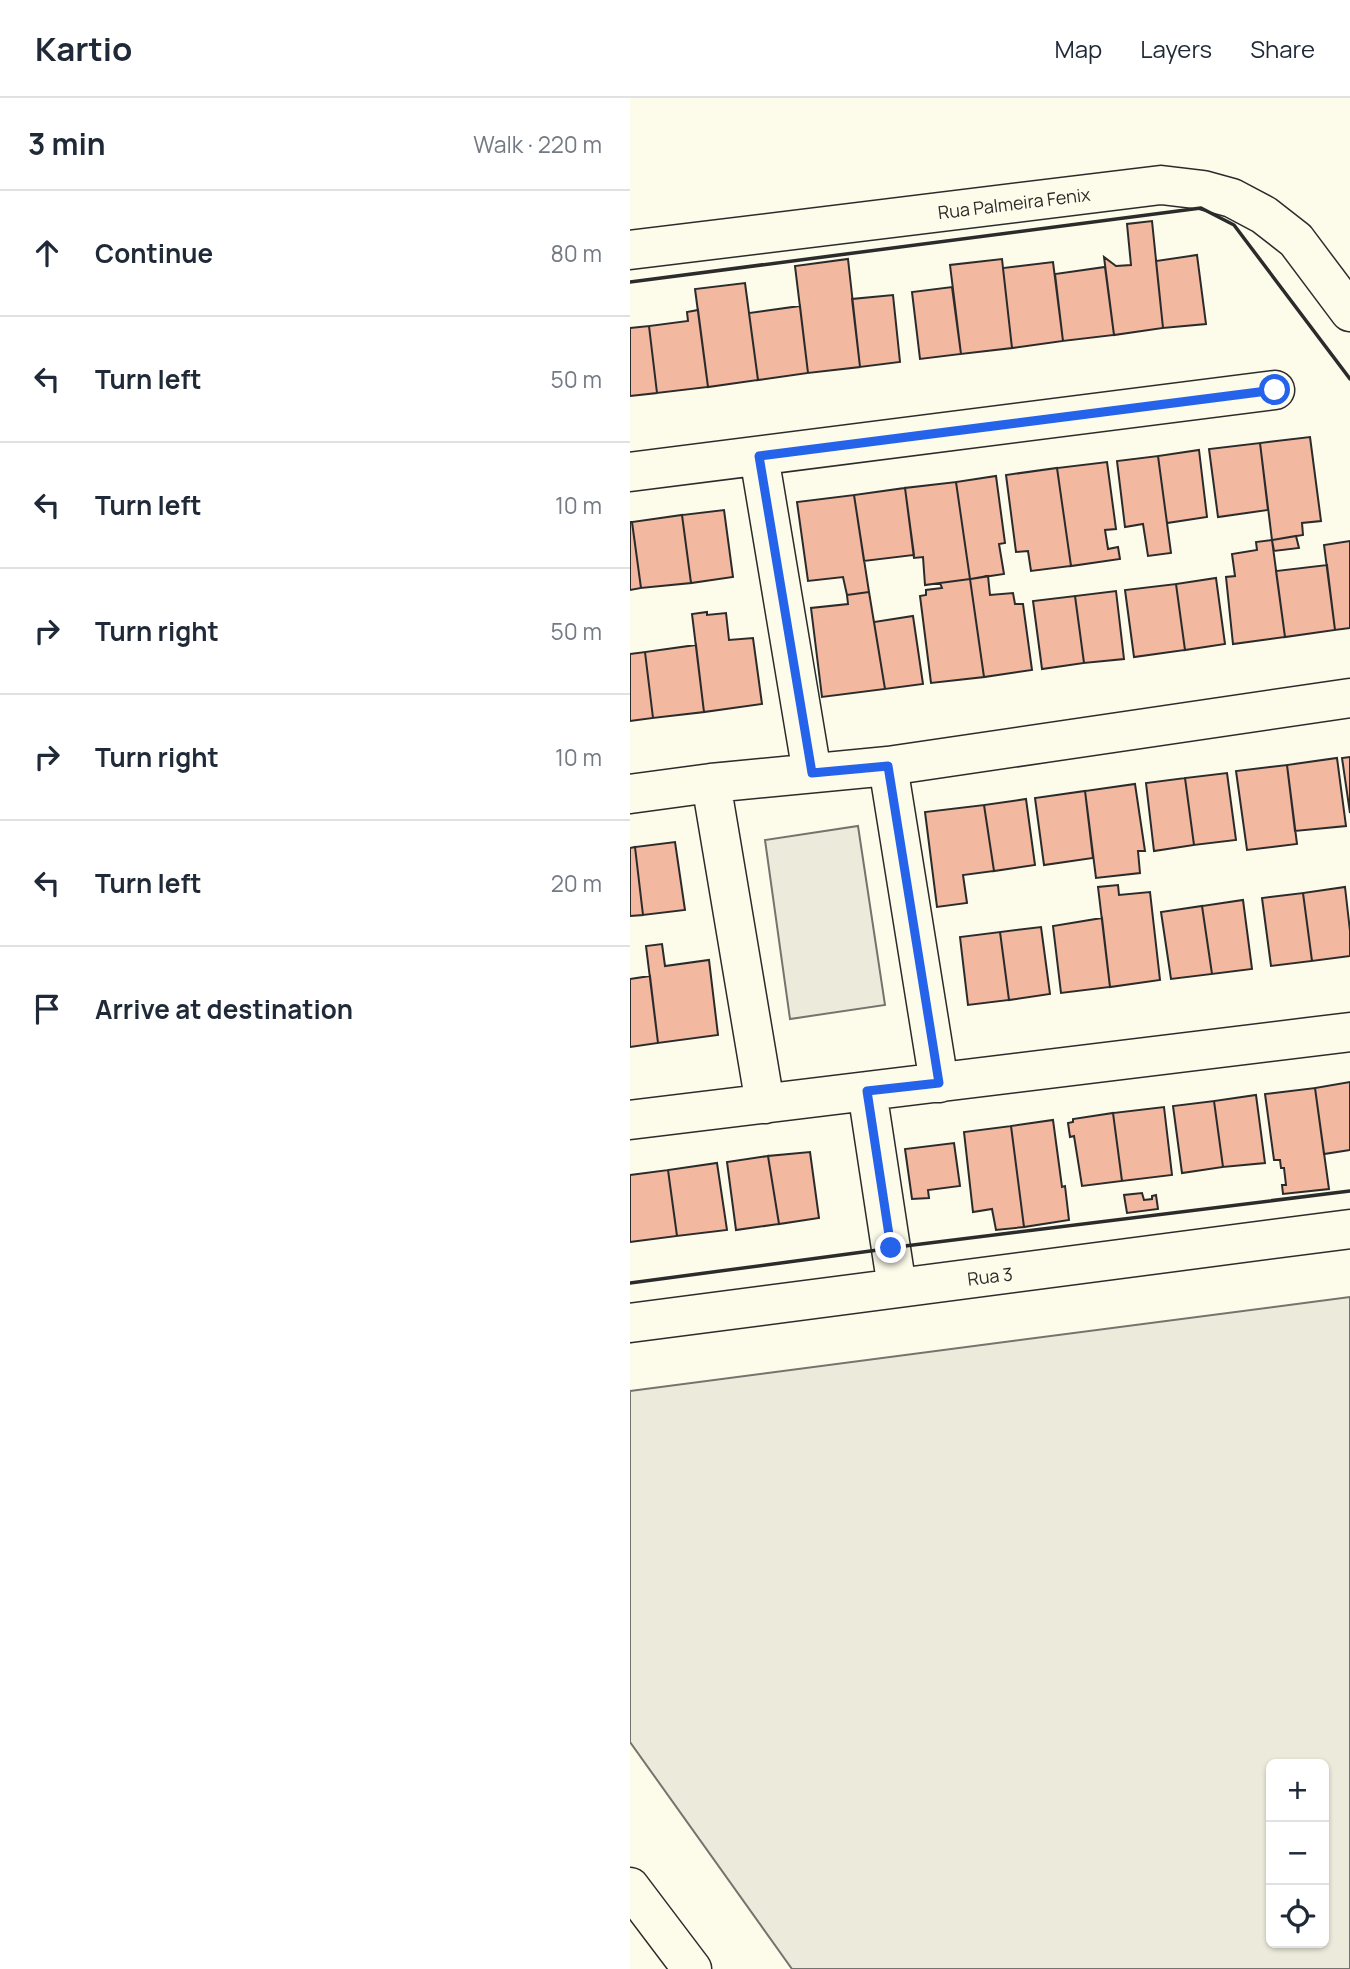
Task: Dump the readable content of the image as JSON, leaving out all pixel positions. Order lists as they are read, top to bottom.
{
  "streets": {
    "street": ["Rua Palmeira Fenix", "Rua 3"]
  },
  "page": {
    "header": "Kartio",
    "nav": ["Map", "Layers", "Share"],
    "heading": ["3 min", "Walk · 220 m"],
    "list": [
      ["Continue", "80 m"],
      ["Turn left", "50 m"],
      ["Turn left", "10 m"],
      ["Turn right", "50 m"],
      ["Turn right", "10 m"],
      ["Turn left", "20 m"],
      "Arrive at destination"
    ],
    "map_buttons": ["+", "−"]
  }
}
